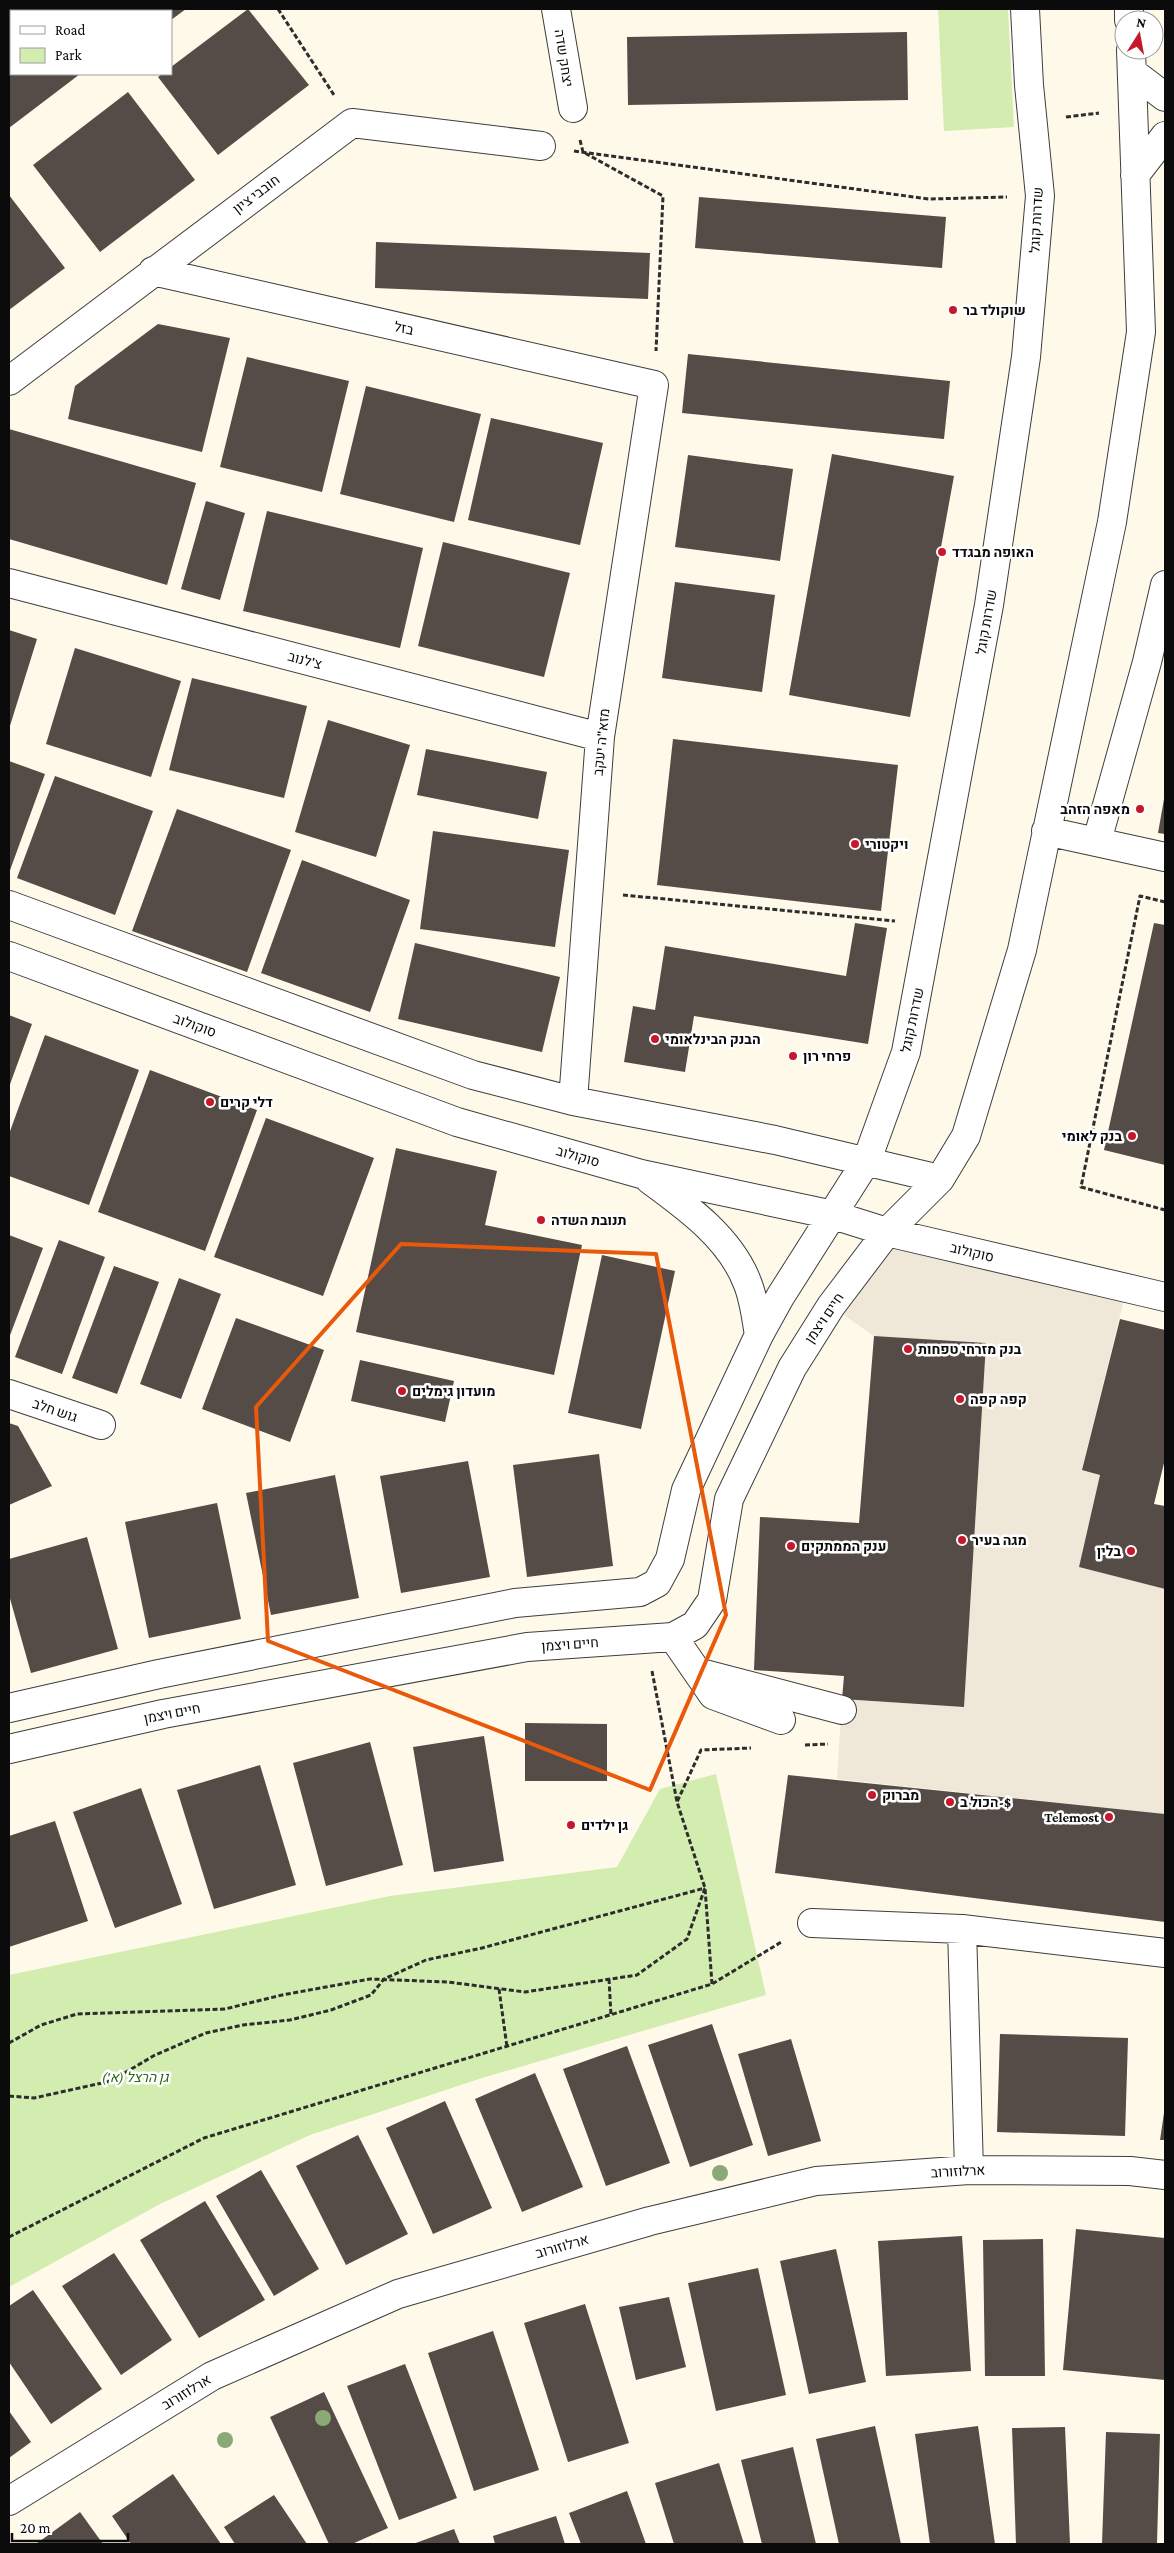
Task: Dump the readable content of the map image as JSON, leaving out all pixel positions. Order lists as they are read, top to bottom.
{
  "streets": {
    "street": [
      "יצחק שדה",
      "חובבי ציון",
      "שדרות קוגל",
      "בזל",
      "צ'לנוב",
      "מזא\"ה יעקב",
      "סוקולוב",
      "חיים ויצמן",
      "גוש חלב",
      "ארלוזורוב"
    ]
  },
  "crossings": [
    ["חובבי ציון", "בזל"],
    ["שדרות קוגל", "סוקולוב"],
    ["בזל", "מזא\"ה יעקב"],
    ["צ'לנוב", "מזא\"ה יעקב"],
    ["סוקולוב", "חיים ויצמן"]
  ],
  "parks": ["גן הרצל (א')"],
  "places": [
    "שוקולד בר",
    "האופה מבגדד",
    "מאפה הזהב",
    "ויקטורי",
    "הבנק הבינלאומי",
    "פרחי רון",
    "דלי קרים",
    "בנק לאומי",
    "תנובת השדה",
    "בנק מזרחי טפחות",
    "מועדון גימלים",
    "קפה קפה",
    "מגה בעיר",
    "ענק הממתקים",
    "בלין",
    "מברוק",
    "הכול ב-$",
    "Telemost",
    "גן ילדים"
  ],
  "legend": ["Road", "Park"],
  "scale_bar": "20 m",
  "north": "top"
}
